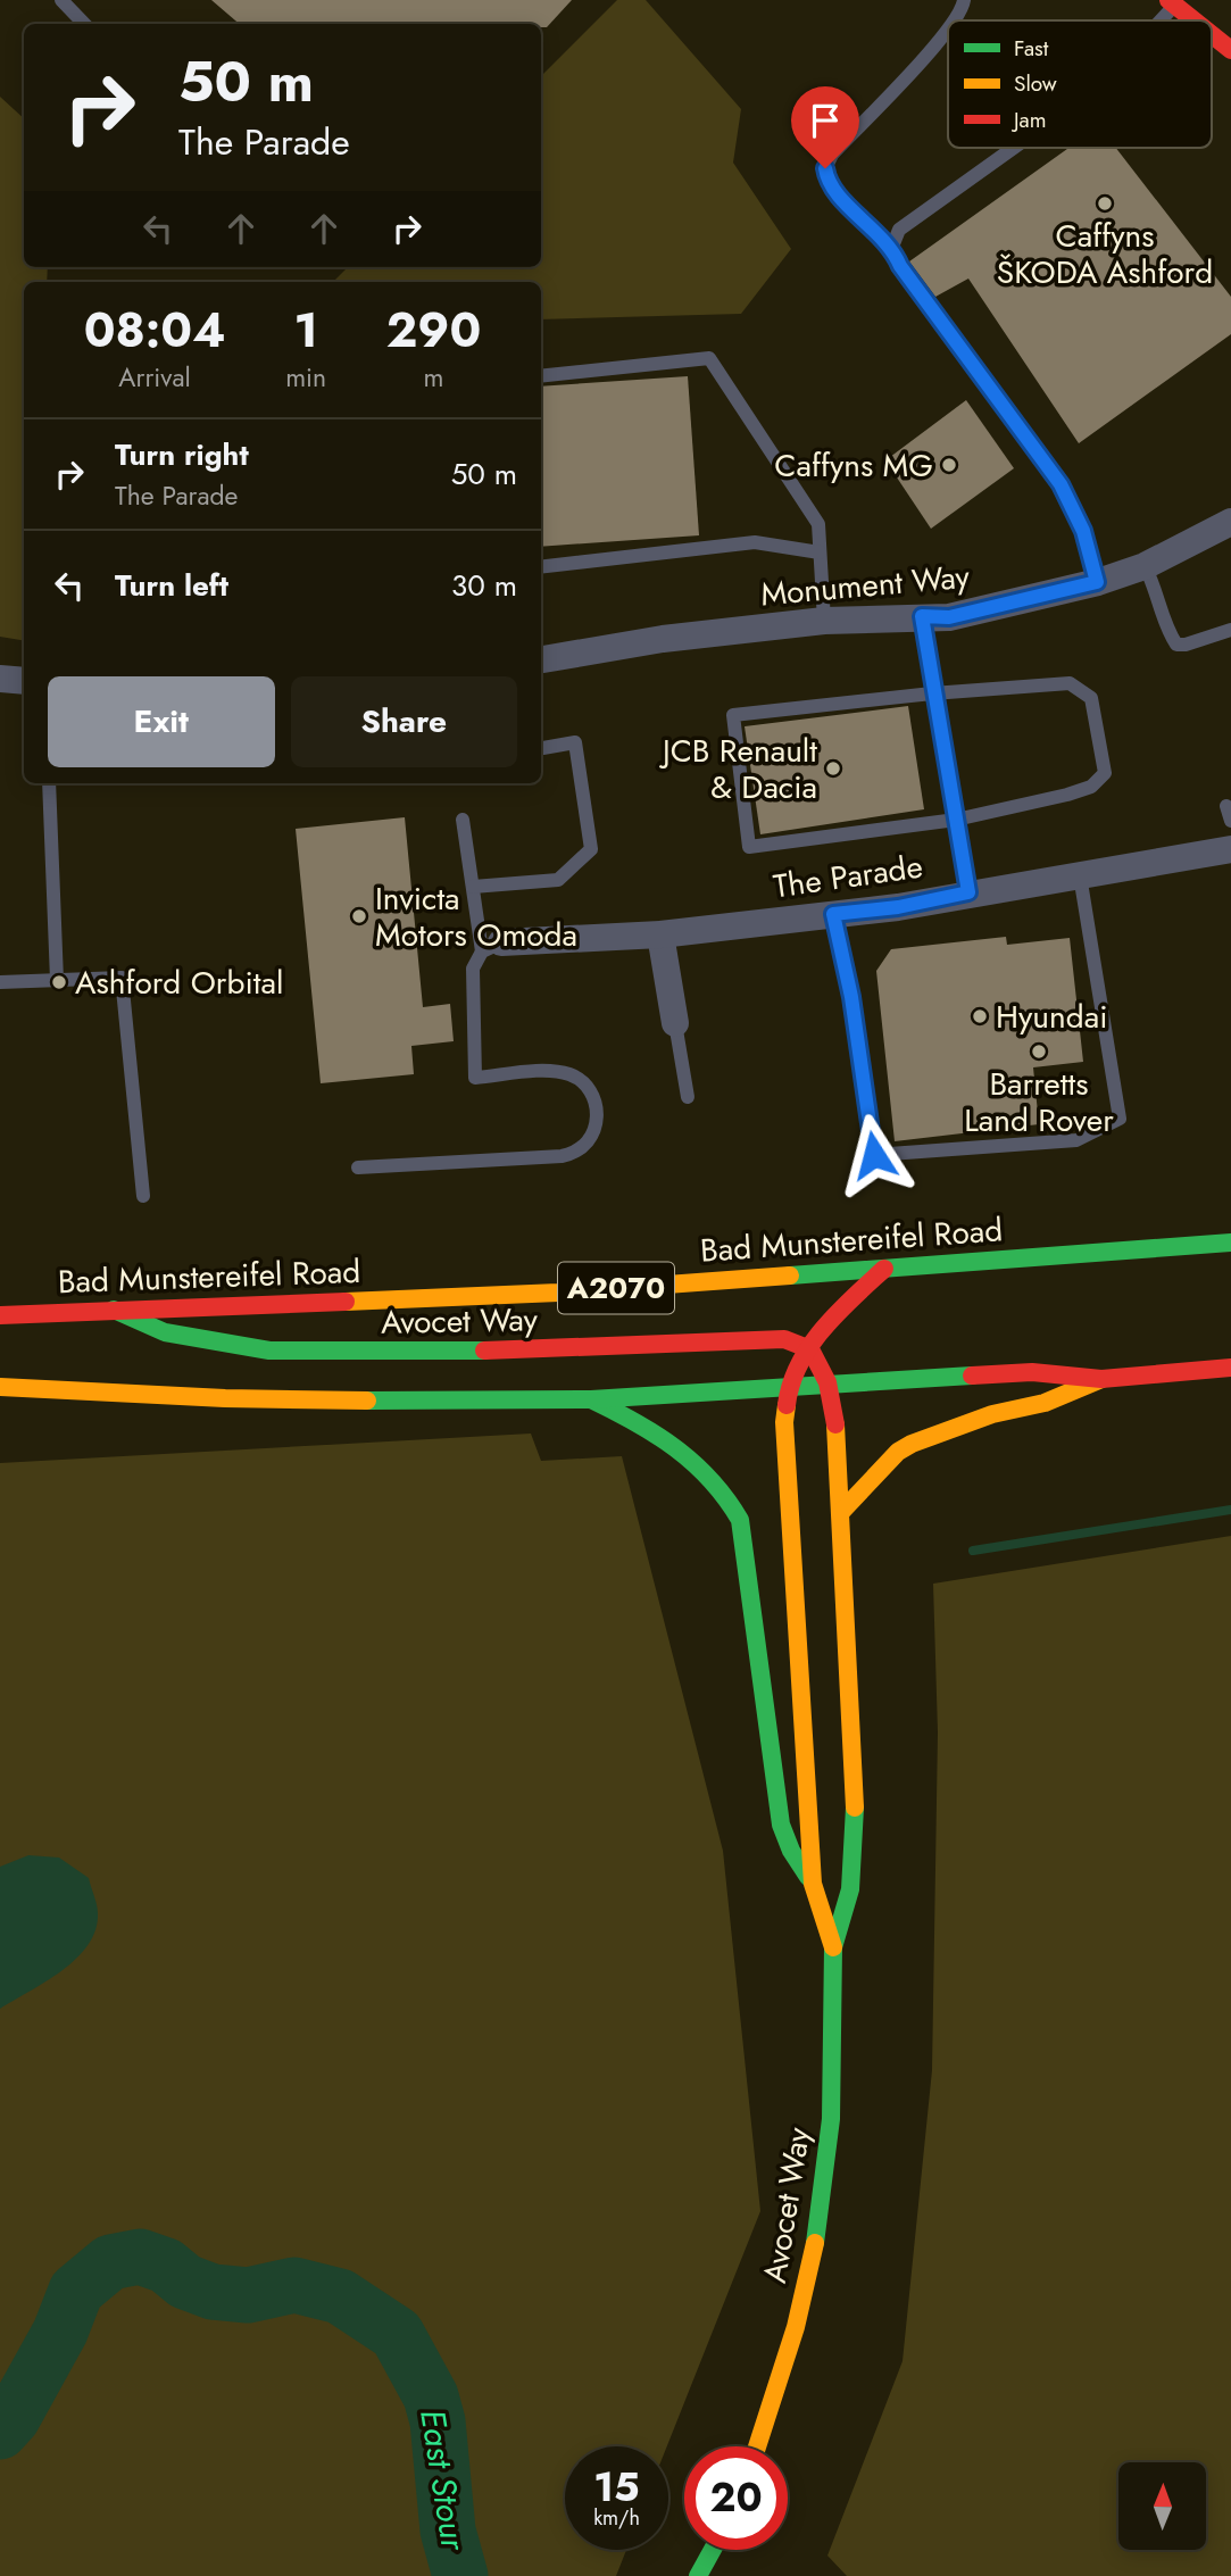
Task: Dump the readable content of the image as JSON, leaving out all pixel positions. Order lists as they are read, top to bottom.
{
  "streets": {
    "main road": ["Bad Munstereifel Road", "A2070", "Avocet Way"],
    "street": ["Monument Way", "The Parade"]
  },
  "crossings": [
    ["Bad Munstereifel Road", "Avocet Way"]
  ],
  "water": ["East Stour"],
  "places": [
    "Caffyns ŠKODA Ashford",
    "Caffyns MG",
    "JCB Renault & Dacia",
    "Invicta Motors Omoda",
    "Ashford Orbital",
    "Hyundai",
    "Barretts Land Rover"
  ],
  "legend": ["Fast", "Slow", "Jam"],
  "north": "top",
  "page": {
    "turn": ["50 m", "The Parade"],
    "eta": [
      "08:04",
      "Arrival",
      "1",
      "min",
      "290",
      "m"
    ],
    "list": [
      {
        "name": "Turn right",
        "note": "The Parade",
        "value": "50 m"
      },
      {
        "name": "Turn left",
        "value": "30 m"
      }
    ],
    "buttons": ["Exit", "Share"],
    "speed": "15 km/h",
    "limit": "20"
  }
}
